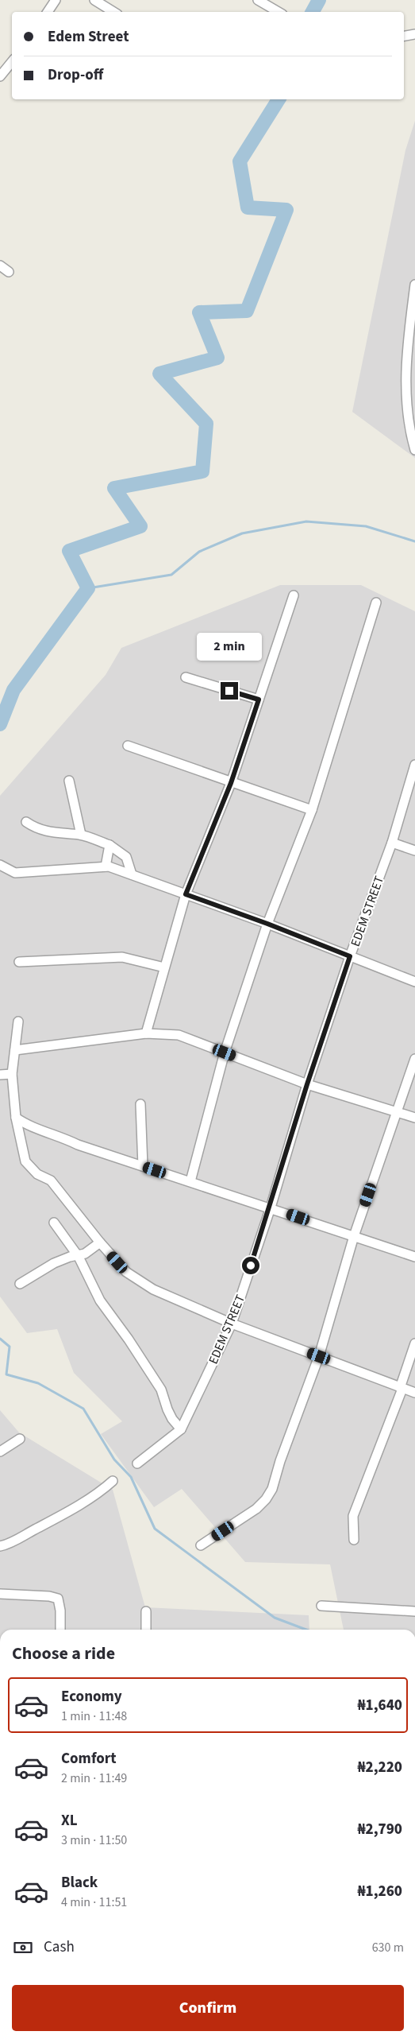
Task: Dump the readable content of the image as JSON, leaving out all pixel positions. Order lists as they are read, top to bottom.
{
  "streets": {
    "street": ["EDEM STREET"]
  },
  "page": {
    "banner": ["Edem Street", "Drop-off"],
    "bubble": "2 min",
    "heading": "Choose a ride",
    "list": [
      {
        "name": "Economy",
        "note": "1 min · 11:48",
        "value": "₦1,640"
      },
      {
        "name": "Comfort",
        "note": "2 min · 11:49",
        "value": "₦2,220"
      },
      {
        "name": "XL",
        "note": "3 min · 11:50",
        "value": "₦2,790"
      },
      {
        "name": "Black",
        "note": "4 min · 11:51",
        "value": "₦1,260"
      }
    ],
    "pay": ["Cash", "630 m"],
    "buttons": "Confirm"
  }
}
